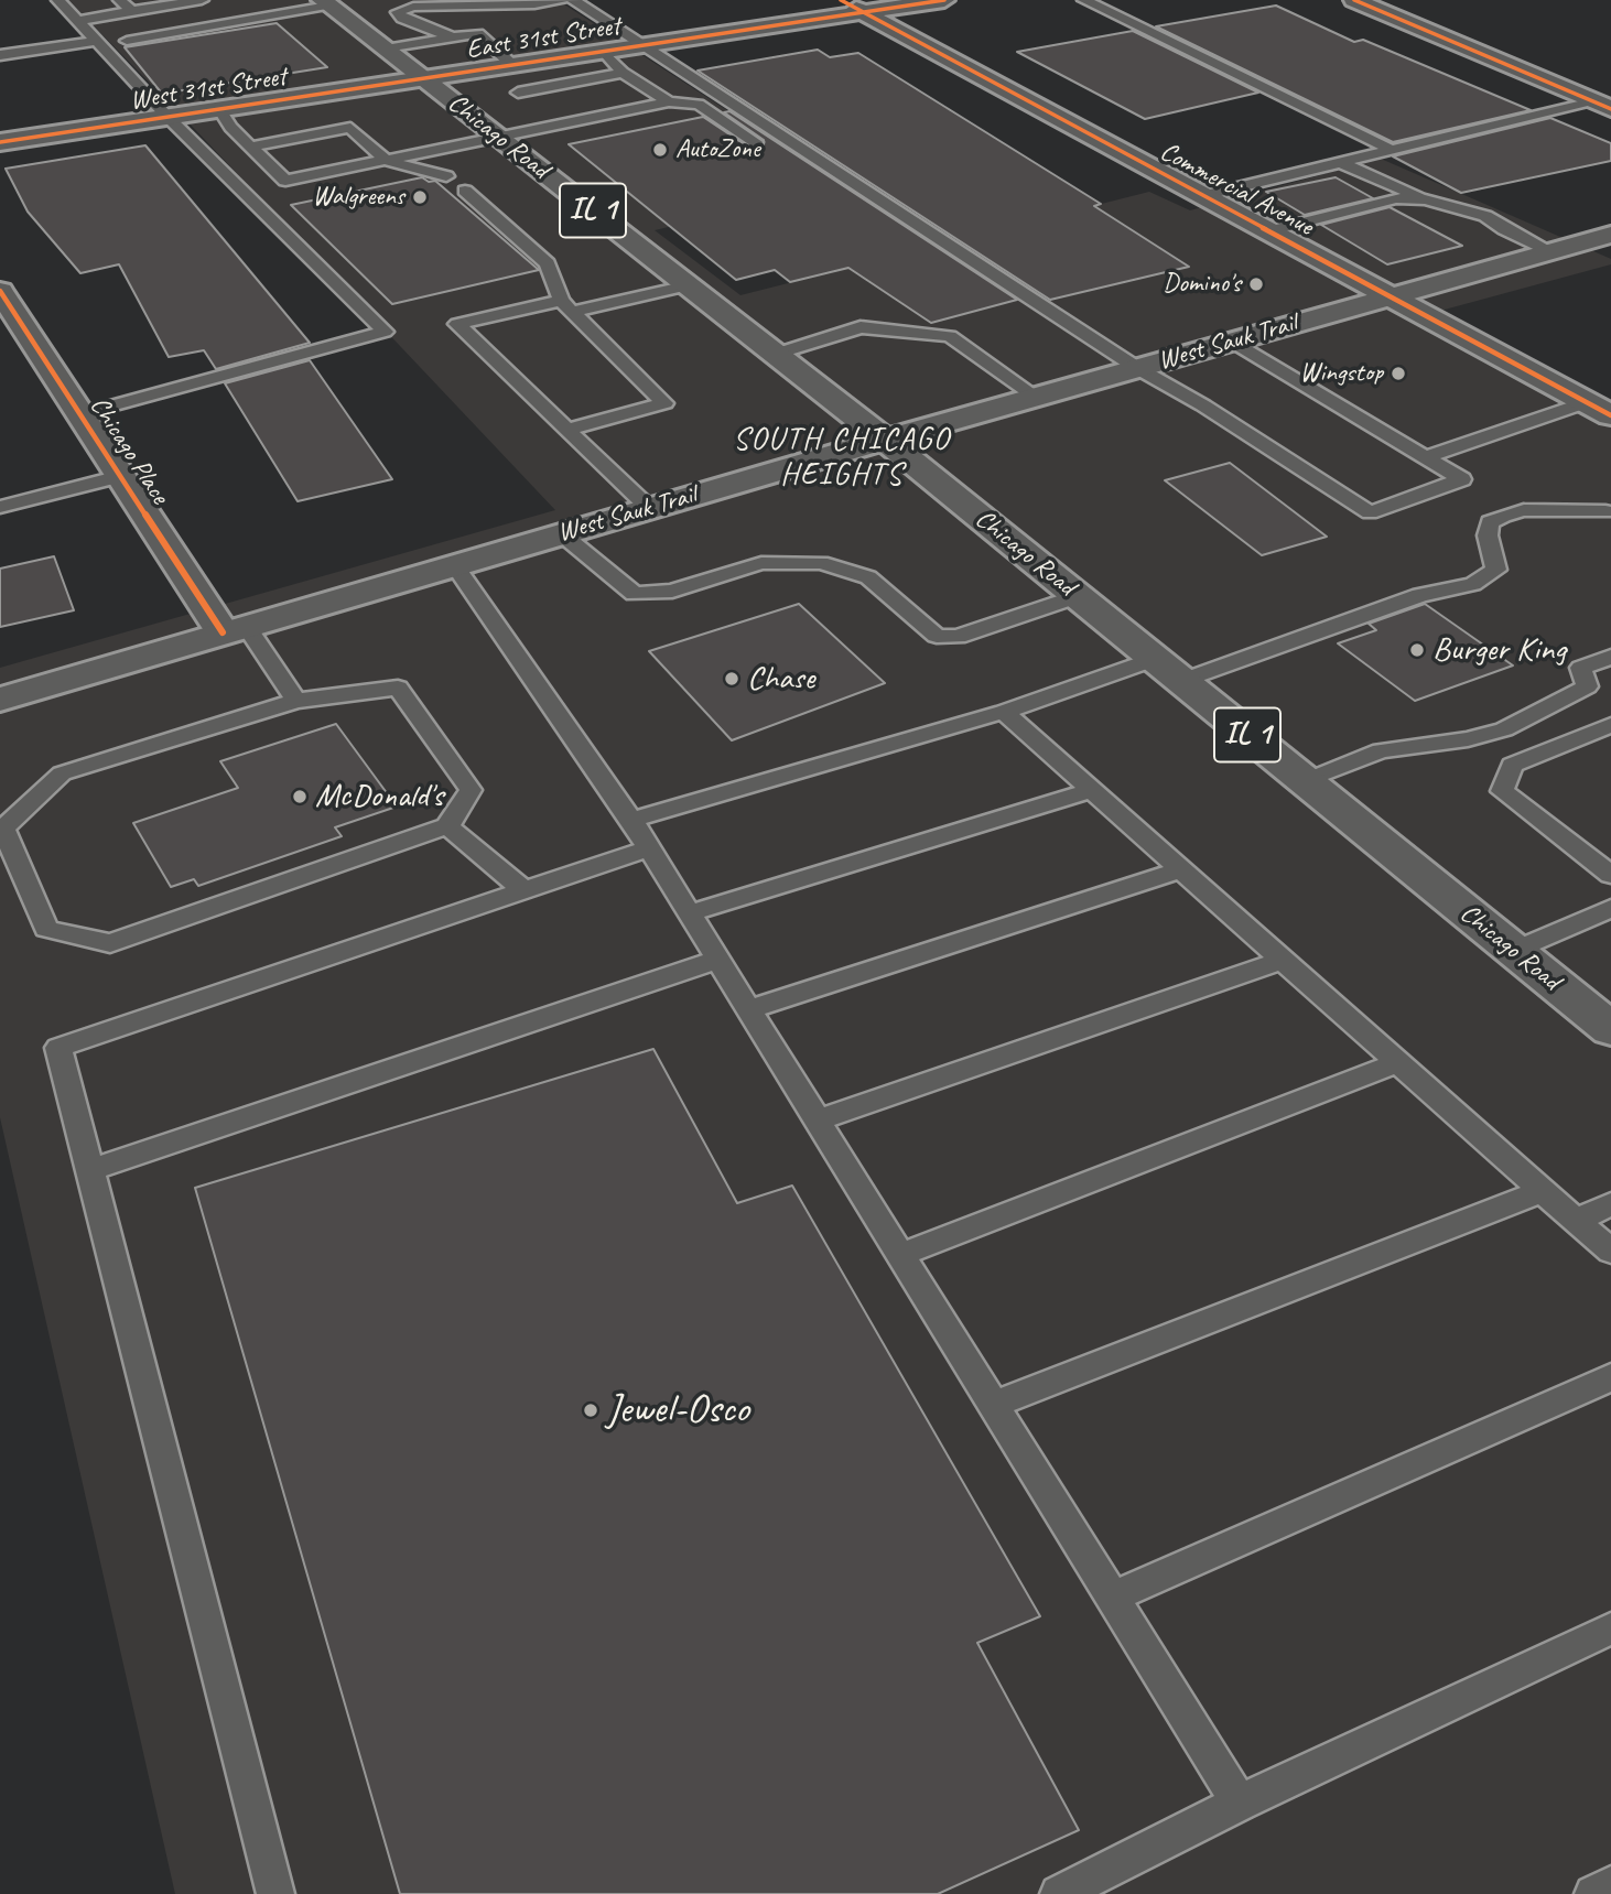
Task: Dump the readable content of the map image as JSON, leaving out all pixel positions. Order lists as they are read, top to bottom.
{
  "streets": {
    "main road": [
      "East 31st Street",
      "West 31st Street",
      "Chicago Road",
      "Commercial Avenue",
      "IL 1",
      "West Sauk Trail",
      "Chicago Place"
    ]
  },
  "crossings": [
    ["East 31st Street", "West 31st Street"],
    ["East 31st Street", "Chicago Road"],
    ["East 31st Street", "Commercial Avenue"],
    ["West 31st Street", "Chicago Road"],
    ["Chicago Road", "West Sauk Trail"],
    ["Commercial Avenue", "West Sauk Trail"],
    ["West Sauk Trail", "Chicago Place"]
  ],
  "districts": ["SOUTH CHICAGO HEIGHTS"],
  "places": [
    "AutoZone",
    "Walgreens",
    "Domino's",
    "Wingstop",
    "Burger King",
    "Chase",
    "McDonald's",
    "Jewel-Osco"
  ]
}
